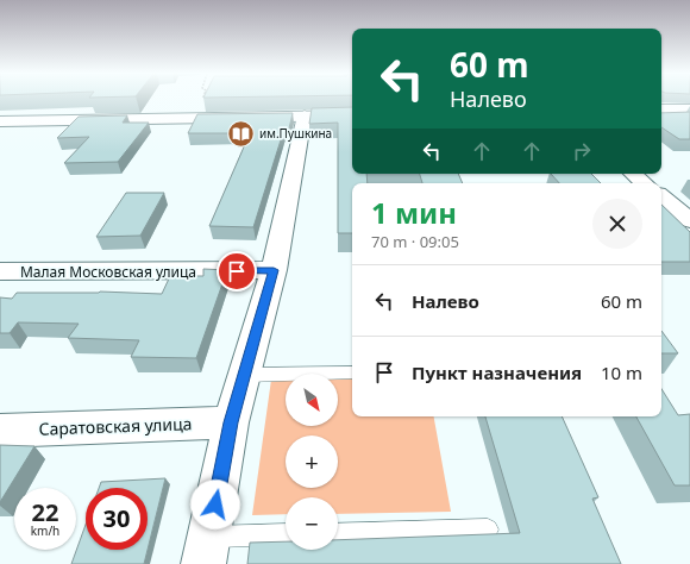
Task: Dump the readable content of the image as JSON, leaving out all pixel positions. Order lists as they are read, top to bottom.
{
  "streets": {
    "street": ["Малая Московская улица", "Саратовская улица"]
  },
  "places": {
    "library": ["им.Пушкина"]
  },
  "north": "bottom right",
  "page": {
    "turn": ["60 m", "Налево"],
    "heading": ["1 мин", "70 m · 09:05"],
    "list": [
      {
        "name": "Налево",
        "value": "60 m"
      },
      {
        "name": "Пункт назначения",
        "value": "10 m"
      }
    ],
    "map_buttons": ["+", "−"],
    "speed": "22 km/h",
    "limit": "30"
  }
}
